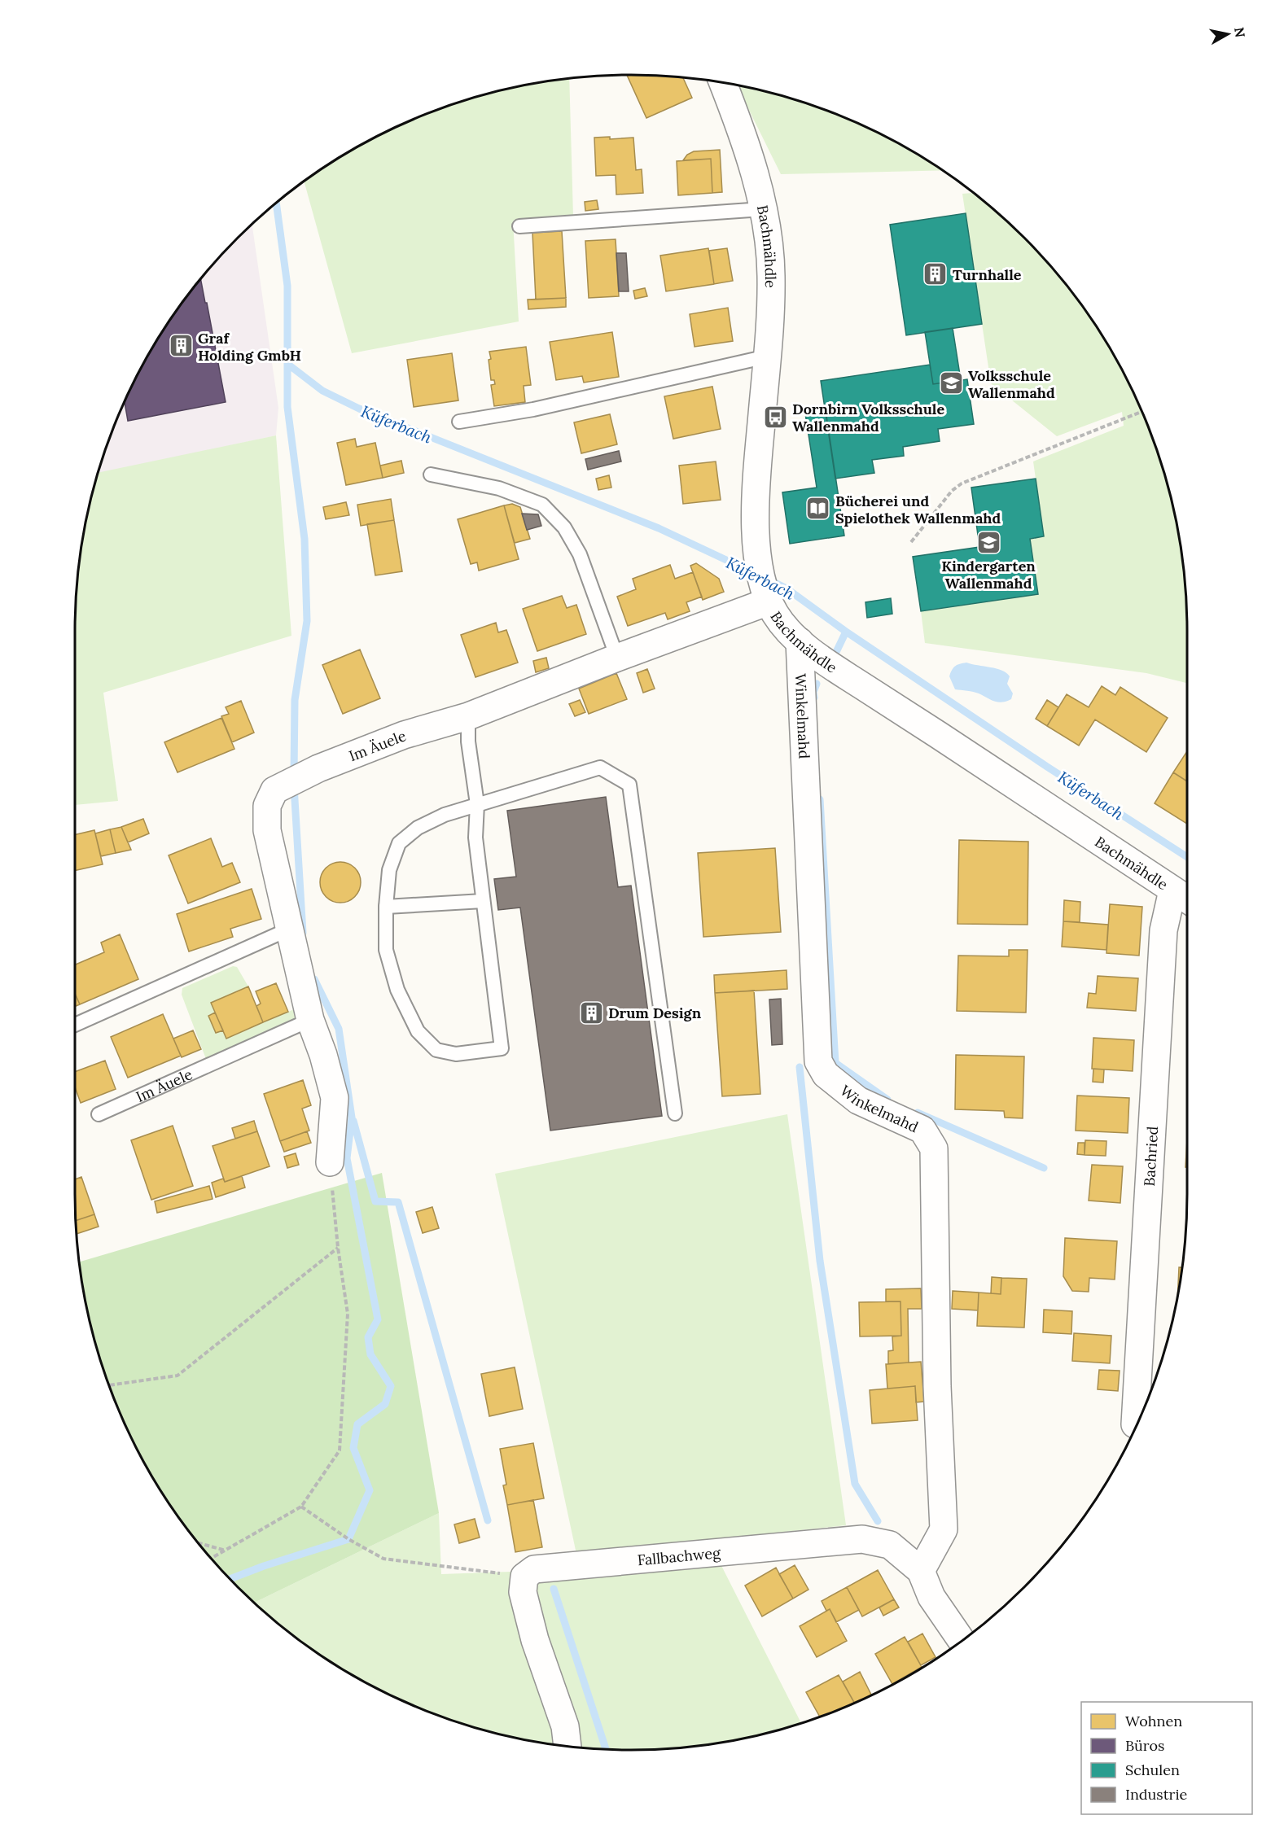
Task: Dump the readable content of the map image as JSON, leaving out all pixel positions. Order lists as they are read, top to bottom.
{
  "streets": {
    "street": [
      "Bachmähdle",
      "Winkelmahd",
      "Im Äuele",
      "Bachried",
      "Fallbachweg"
    ]
  },
  "crossings": [
    ["Bachmähdle", "Winkelmahd"],
    ["Bachmähdle", "Im Äuele"],
    ["Bachmähdle", "Bachried"],
    ["Winkelmahd", "Fallbachweg"]
  ],
  "water": ["Küferbach"],
  "places": {
    "building": ["Turnhalle", "Graf Holding GmbH", "Drum Design"],
    "school or university": ["Volksschule Wallenmahd", "Kindergarten Wallenmahd"],
    "bus stop": ["Dornbirn Volksschule Wallenmahd"],
    "library": ["Bücherei und Spielothek Wallenmahd"]
  },
  "legend": [
    "Wohnen",
    "Büros",
    "Schulen",
    "Industrie"
  ],
  "north": "right"
}
